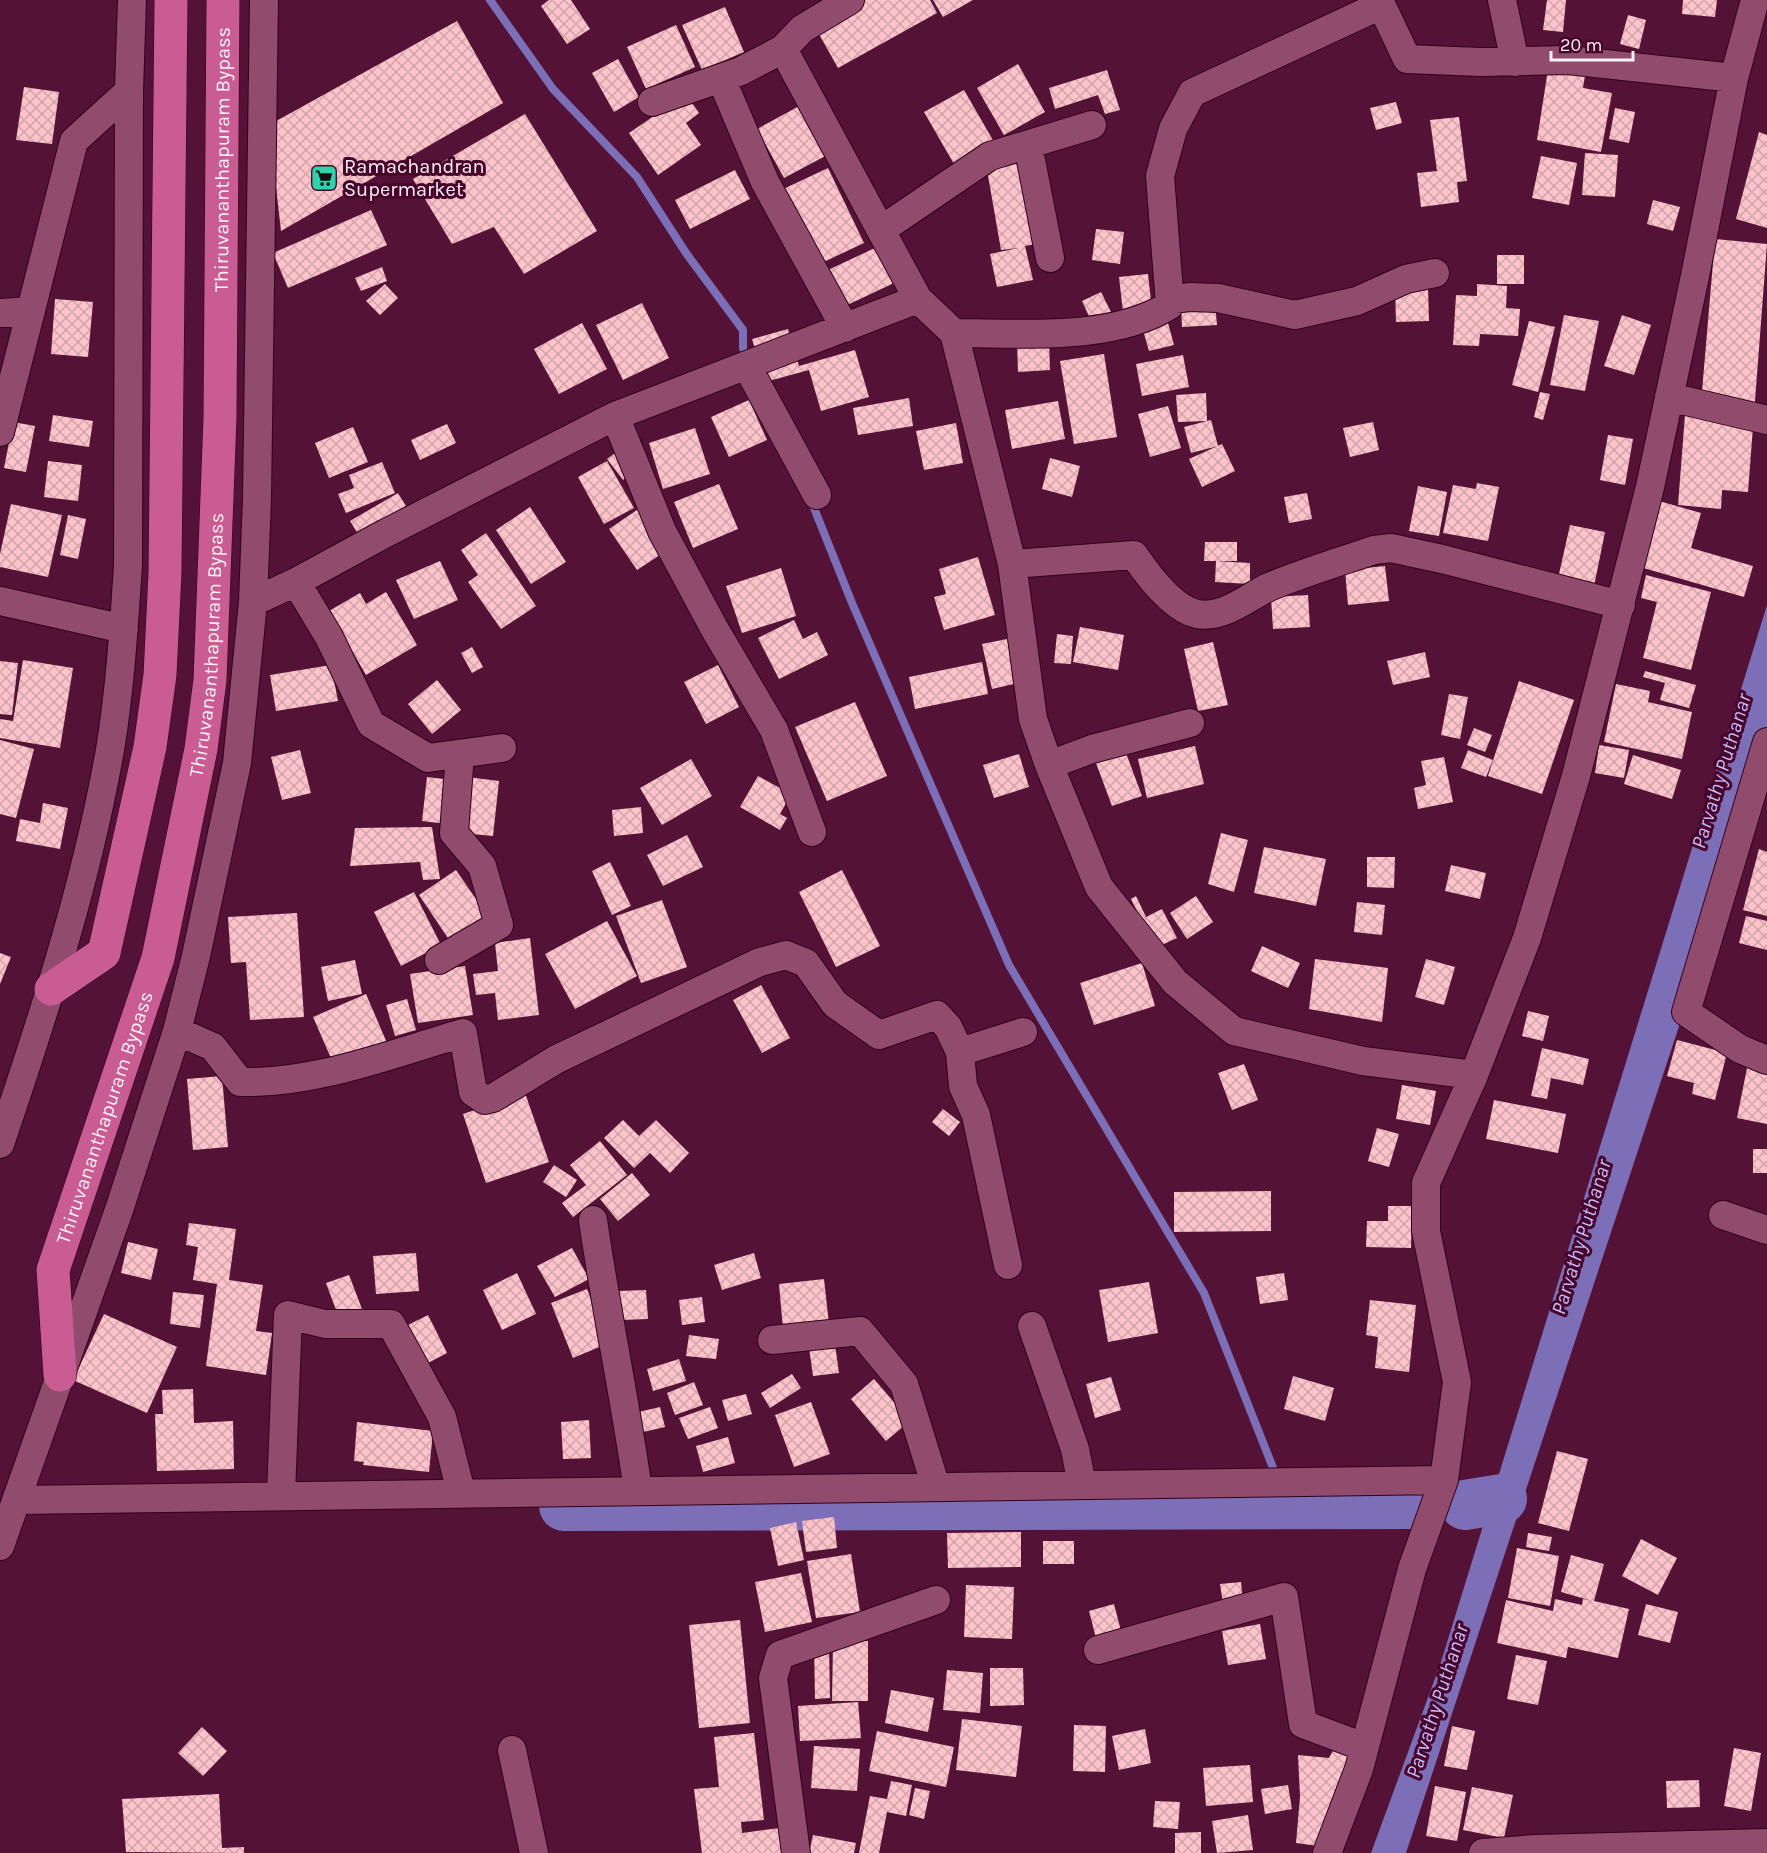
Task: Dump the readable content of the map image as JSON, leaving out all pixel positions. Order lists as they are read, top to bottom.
{
  "streets": {
    "highway": ["Thiruvananthapuram Bypass"]
  },
  "water": ["Parvathy Puthanar"],
  "places": {
    "supermarket": ["Ramachandran Supermarket"]
  },
  "scale_bar": "20 m"
}
